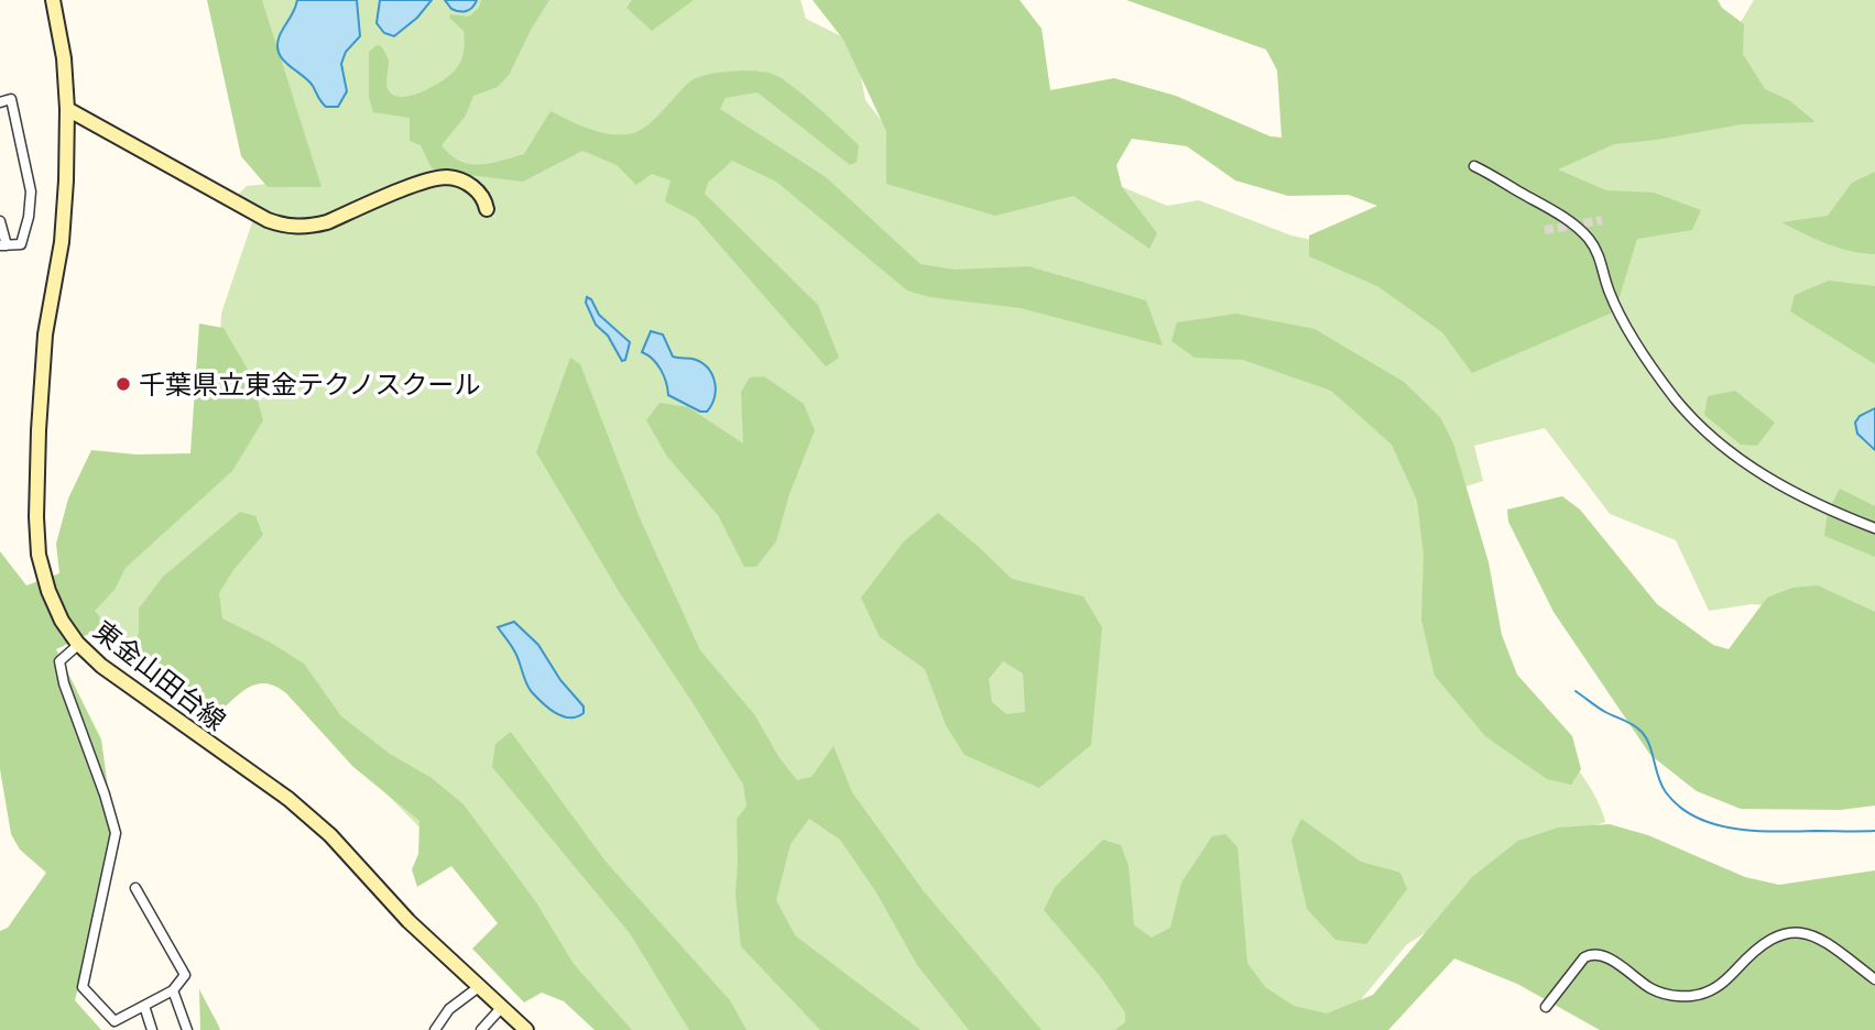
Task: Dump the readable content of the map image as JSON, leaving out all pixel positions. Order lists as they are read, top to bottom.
{
  "streets": {
    "main road": ["東金山田台線"]
  },
  "places": ["千葉県立東金テクノスクール"]
}
